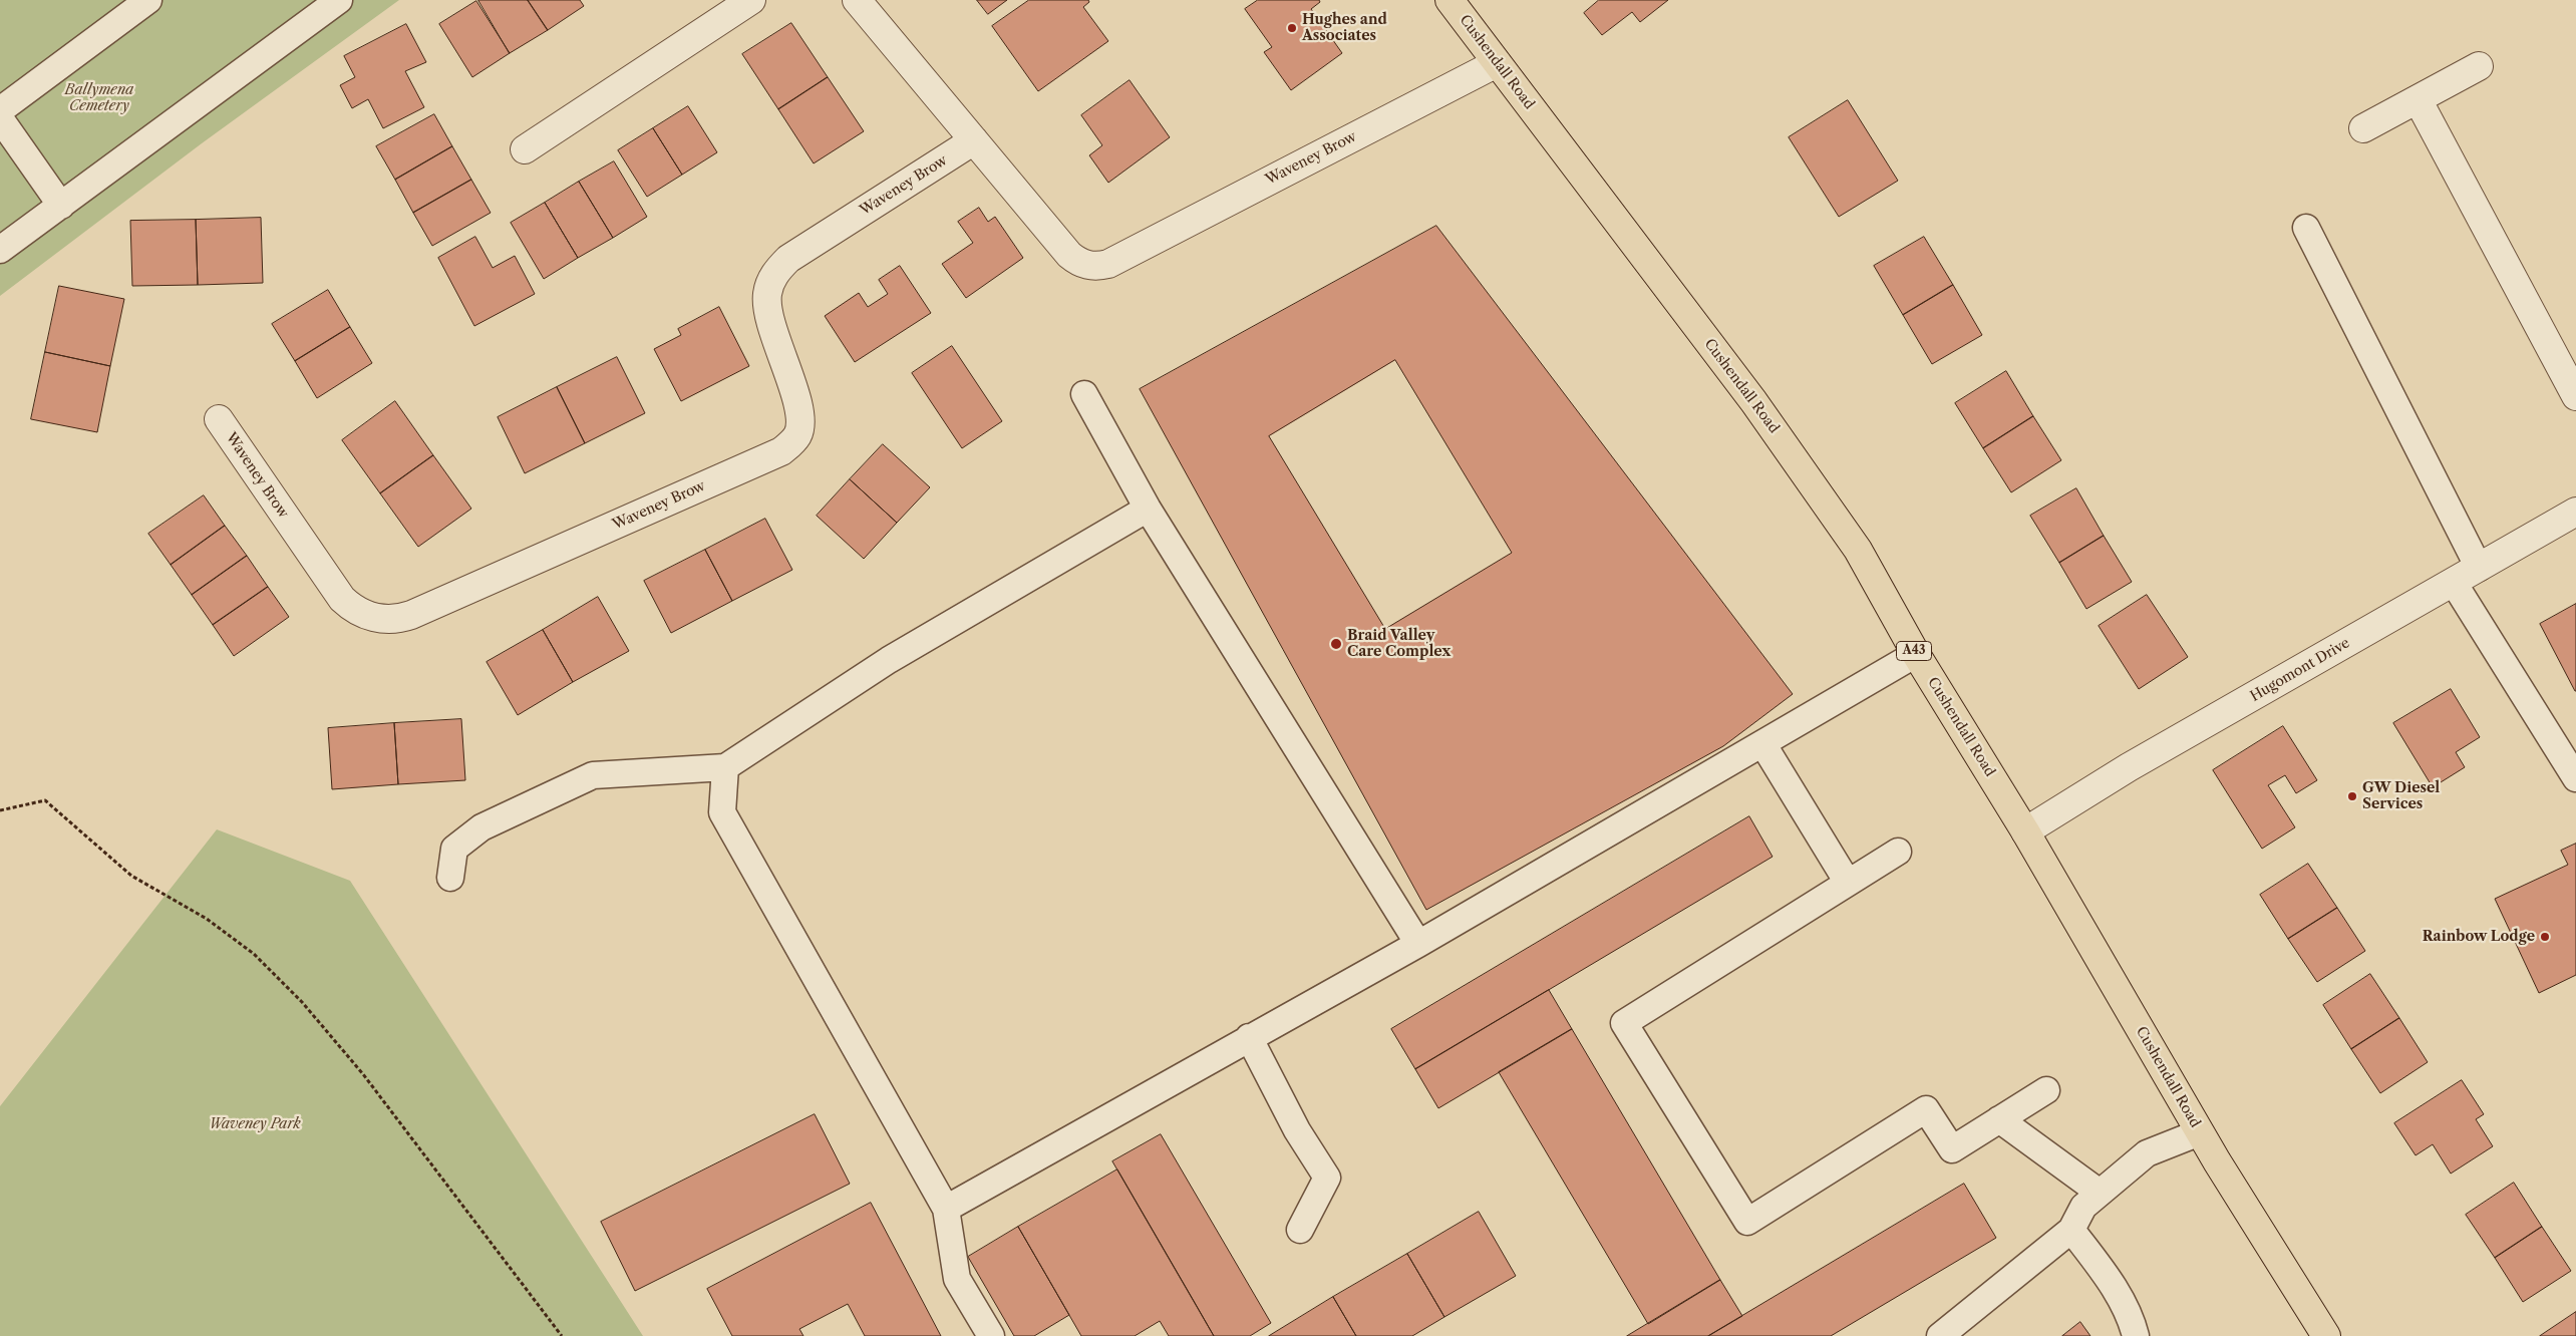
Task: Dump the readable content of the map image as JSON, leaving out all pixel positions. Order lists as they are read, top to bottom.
{
  "streets": {
    "main road": ["Cushendall Road", "A43"],
    "street": ["Waveney Brow", "Hugomont Drive"]
  },
  "crossings": [
    ["Cushendall Road", "Waveney Brow"],
    ["Cushendall Road", "Hugomont Drive"]
  ],
  "parks": ["Ballymena Cemetery", "Waveney Park"],
  "places": [
    "Hughes and Associates",
    "Braid Valley Care Complex",
    "GW Diesel Services",
    "Rainbow Lodge"
  ]
}
